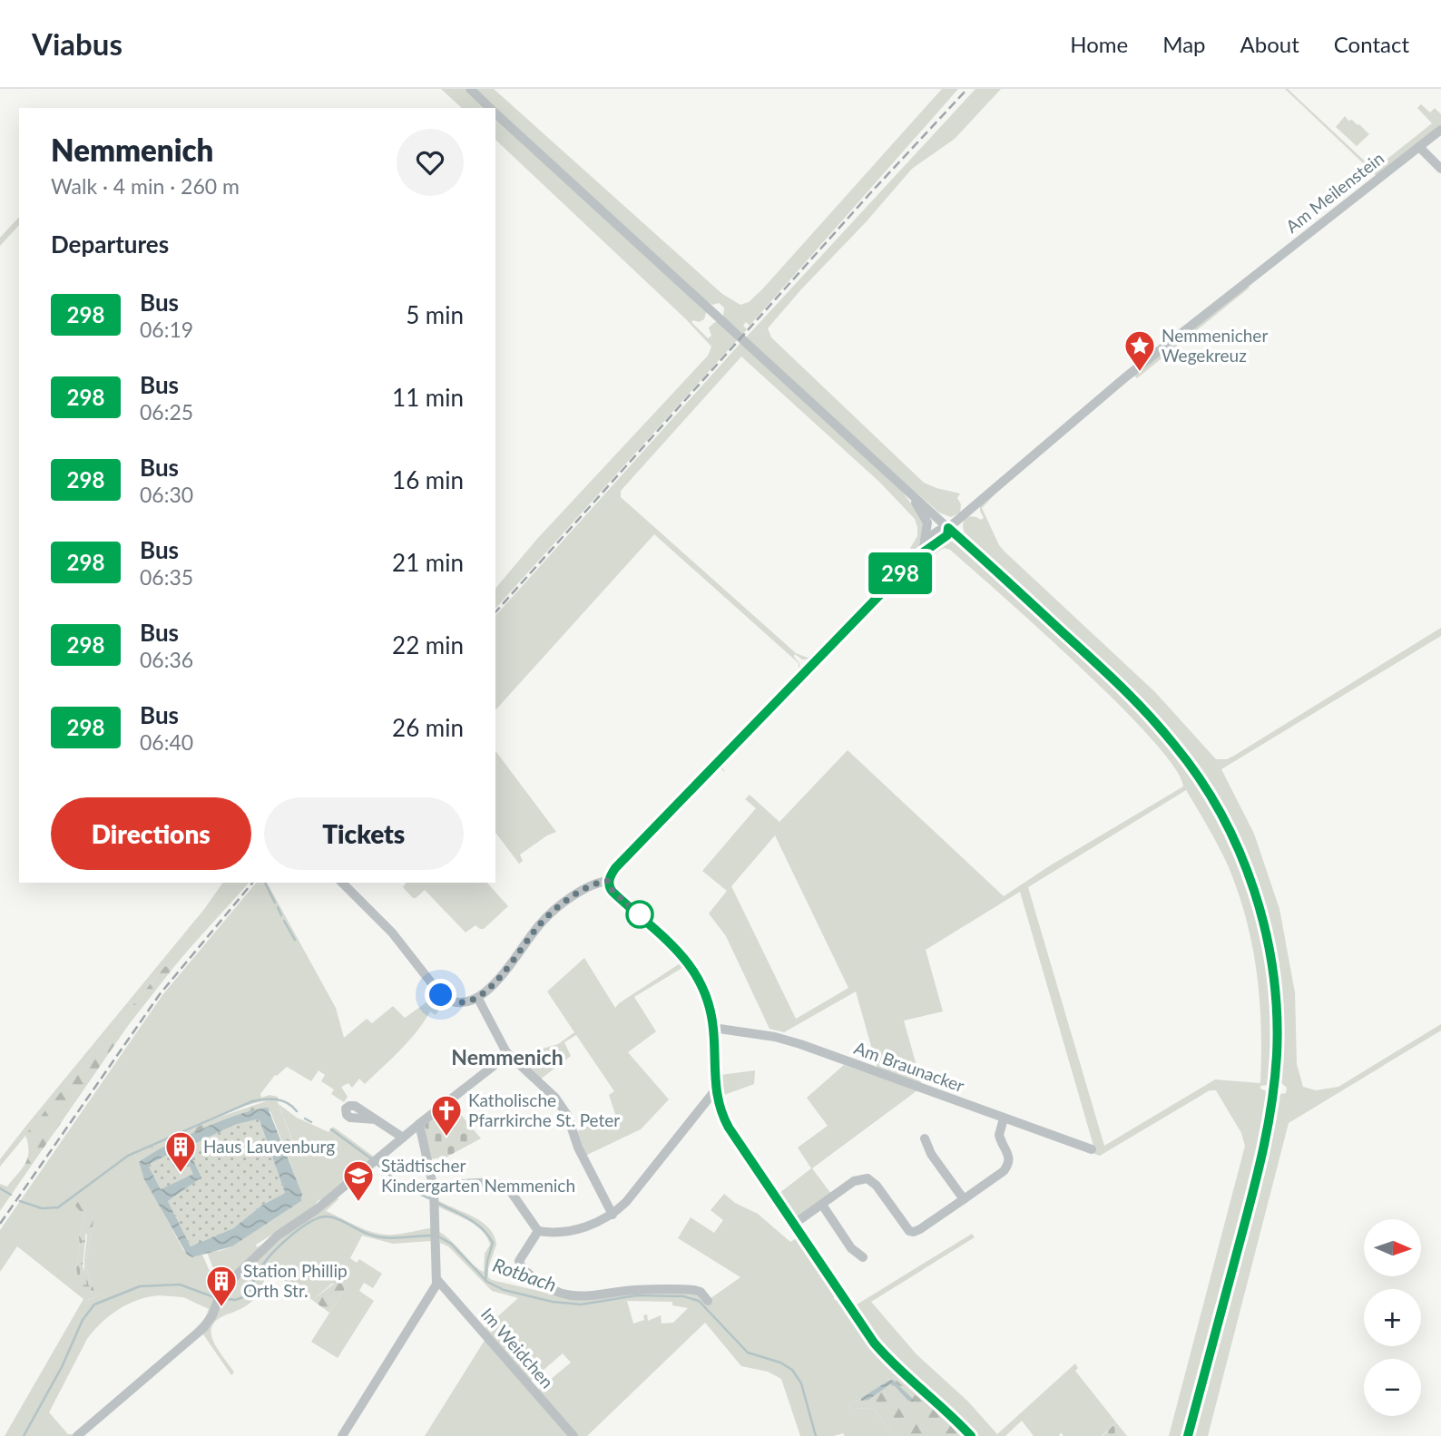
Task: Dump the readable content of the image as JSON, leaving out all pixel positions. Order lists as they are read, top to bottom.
{
  "streets": {
    "street": ["Am Meilenstein", "Am Braunacker", "Im Weidchen"]
  },
  "districts": ["Nemmenich"],
  "water": ["Rotbach"],
  "places": {
    "place": ["Nemmenicher Wegekreuz"],
    "church": ["Katholische Pfarrkirche St. Peter"],
    "building": ["Haus Lauvenburg", "Station Phillip Orth Str."],
    "school or university": ["Städtischer Kindergarten Nemmenich"]
  },
  "lines": ["bus line 298"],
  "north": "right",
  "page": {
    "header": "Viabus",
    "nav": [
      "Home",
      "Map",
      "About",
      "Contact"
    ],
    "on_map": "298",
    "heading": [
      ["Nemmenich", "Walk · 4 min · 260 m"],
      "Departures"
    ],
    "list": [
      {
        "mark": "298",
        "name": "Bus",
        "note": "06:19",
        "value": "5 min"
      },
      {
        "mark": "298",
        "name": "Bus",
        "note": "06:25",
        "value": "11 min"
      },
      {
        "mark": "298",
        "name": "Bus",
        "note": "06:30",
        "value": "16 min"
      },
      {
        "mark": "298",
        "name": "Bus",
        "note": "06:35",
        "value": "21 min"
      },
      {
        "mark": "298",
        "name": "Bus",
        "note": "06:36",
        "value": "22 min"
      },
      {
        "mark": "298",
        "name": "Bus",
        "note": "06:40",
        "value": "26 min"
      }
    ],
    "buttons": ["Directions", "Tickets"],
    "map_buttons": ["+", "−"]
  }
}
